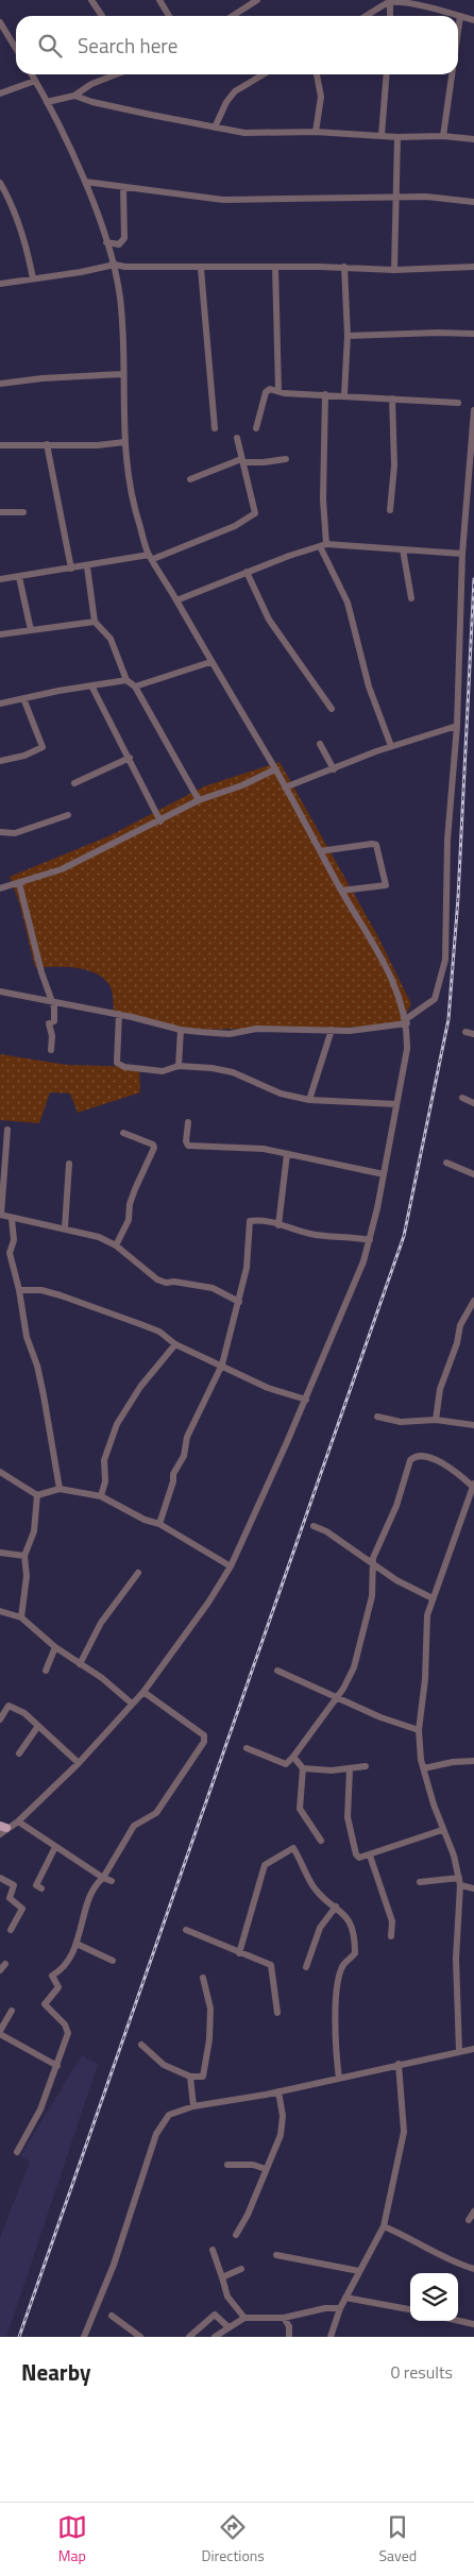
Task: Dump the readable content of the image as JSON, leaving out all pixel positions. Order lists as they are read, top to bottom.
{
  "page": {
    "search": "Search here",
    "heading": ["Nearby", "0 results"],
    "nav": ["Map", "Directions", "Saved"]
  }
}
